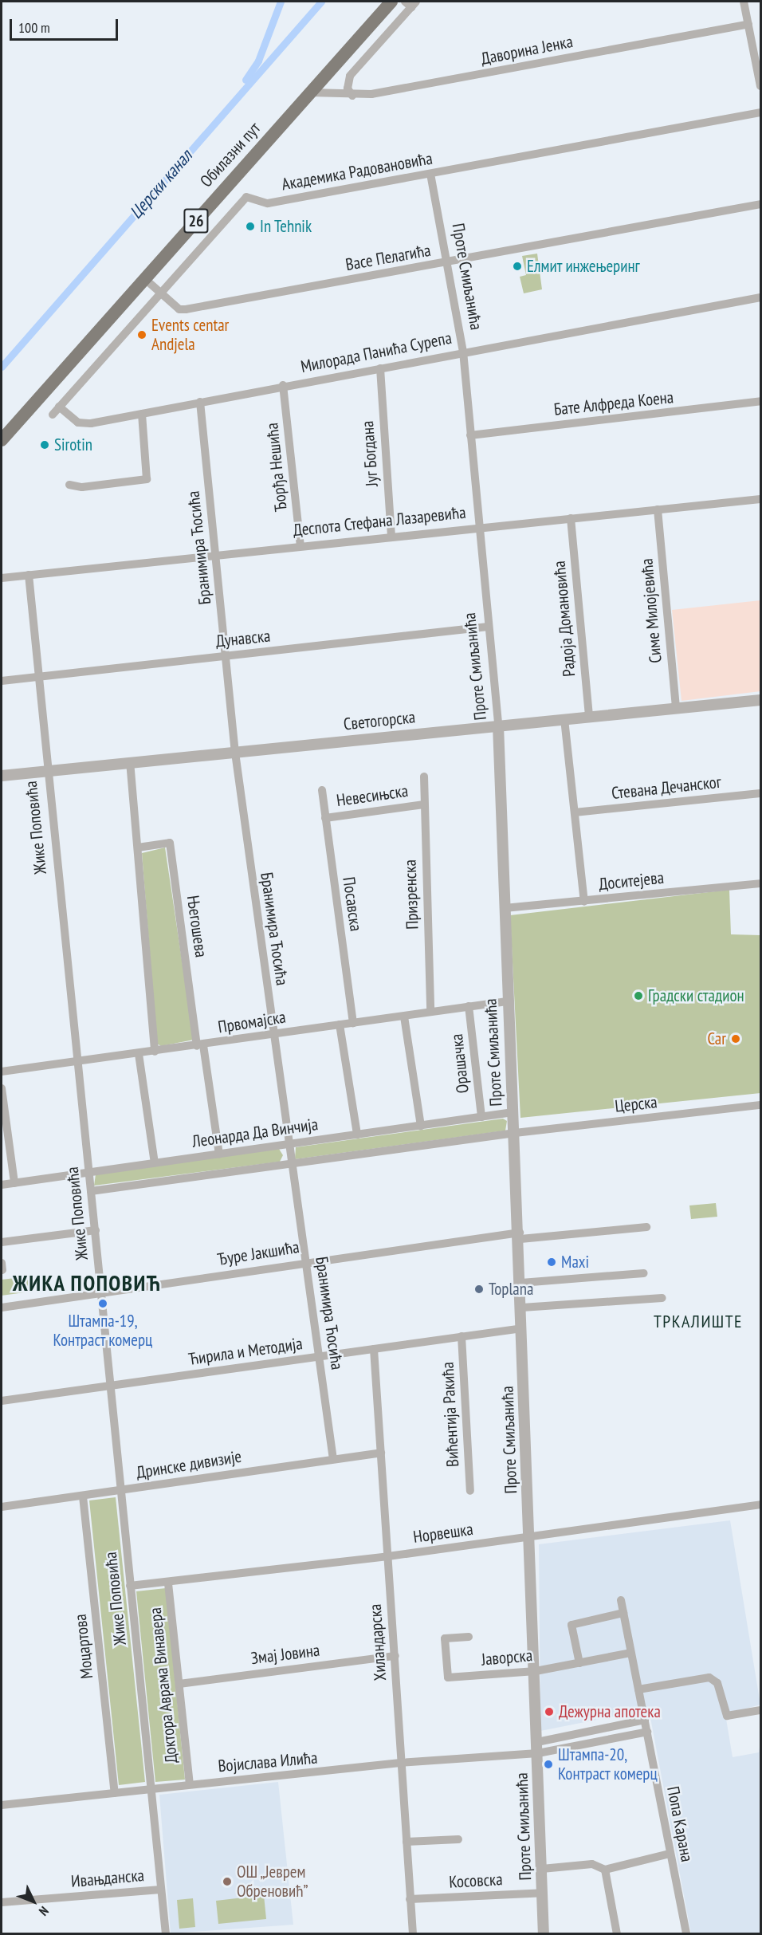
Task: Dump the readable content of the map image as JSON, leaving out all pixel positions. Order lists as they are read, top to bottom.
{
  "streets": {
    "main road": ["Обилазни пут", "26"],
    "street": [
      "Даворина Јенка",
      "Академика Радовановића",
      "Васе Пелагића",
      "Проте Смиљанића",
      "Милорада Панића Сурепа",
      "Бате Алфреда Коена",
      "Југ Богдана",
      "Ђорђа Нешића",
      "Деспота Стефана Лазаревића",
      "Бранимира Ћосића",
      "Симе Милојевића",
      "Радоја Домановића",
      "Дунавска",
      "Светогорска",
      "Стевана Дечанског",
      "Невесињска",
      "Жике Поповића",
      "Доситејева",
      "Призренска",
      "Посавска",
      "Његошева",
      "Првомајска",
      "Орашачка",
      "Церска",
      "Леонарда Да Винчија",
      "Ђуре Јакшића",
      "Ћирила и Методија",
      "Вићентија Ракића",
      "Дринске дивизије",
      "Норвешка",
      "Хиландарска",
      "Моцартова",
      "Змај Јовина",
      "Јаворска",
      "Доктора Аврама Винавера",
      "Војислава Илића",
      "Попа Карана",
      "Ивањданска",
      "Косовска"
    ]
  },
  "crossings": [
    ["Даворина Јенка", "Обилазни пут"],
    ["Обилазни пут", "Васе Пелагића"],
    ["Академика Радовановића", "Васе Пелагића"],
    ["Академика Радовановића", "Проте Смиљанића"],
    ["Академика Радовановића", "Милорада Панића Сурепа"],
    ["Васе Пелагића", "Проте Смиљанића"],
    ["Проте Смиљанића", "Милорада Панића Сурепа"],
    ["Проте Смиљанића", "Бате Алфреда Коена"],
    ["Проте Смиљанића", "Деспота Стефана Лазаревића"],
    ["Проте Смиљанића", "Дунавска"],
    ["Проте Смиљанића", "Светогорска"],
    ["Проте Смиљанића", "Доситејева"],
    ["Проте Смиљанића", "Првомајска"],
    ["Проте Смиљанића", "Церска"],
    ["Проте Смиљанића", "Леонарда Да Винчија"],
    ["Проте Смиљанића", "Ђуре Јакшића"],
    ["Проте Смиљанића", "Ћирила и Методија"],
    ["Проте Смиљанића", "Норвешка"],
    ["Проте Смиљанића", "Јаворска"],
    ["Проте Смиљанића", "Војислава Илића"],
    ["Проте Смиљанића", "Косовска"],
    ["Милорада Панића Сурепа", "Југ Богдана"],
    ["Милорада Панића Сурепа", "Ђорђа Нешића"],
    ["Милорада Панића Сурепа", "Бранимира Ћосића"],
    ["Југ Богдана", "Деспота Стефана Лазаревића"],
    ["Ђорђа Нешића", "Деспота Стефана Лазаревића"],
    ["Деспота Стефана Лазаревића", "Бранимира Ћосића"],
    ["Деспота Стефана Лазаревића", "Симе Милојевића"],
    ["Деспота Стефана Лазаревића", "Радоја Домановића"],
    ["Деспота Стефана Лазаревића", "Жике Поповића"],
    ["Бранимира Ћосића", "Дунавска"],
    ["Бранимира Ћосића", "Светогорска"],
    ["Бранимира Ћосића", "Првомајска"],
    ["Бранимира Ћосића", "Леонарда Да Винчија"],
    ["Бранимира Ћосића", "Ђуре Јакшића"],
    ["Бранимира Ћосића", "Ћирила и Методија"],
    ["Бранимира Ћосића", "Дринске дивизије"],
    ["Симе Милојевића", "Светогорска"],
    ["Радоја Домановића", "Светогорска"],
    ["Дунавска", "Жике Поповића"],
    ["Светогорска", "Жике Поповића"],
    ["Невесињска", "Призренска"],
    ["Невесињска", "Посавска"],
    ["Жике Поповића", "Првомајска"],
    ["Жике Поповића", "Леонарда Да Винчија"],
    ["Жике Поповића", "Ђуре Јакшића"],
    ["Жике Поповића", "Ћирила и Методија"],
    ["Жике Поповића", "Дринске дивизије"],
    ["Жике Поповића", "Норвешка"],
    ["Жике Поповића", "Војислава Илића"],
    ["Жике Поповића", "Ивањданска"],
    ["Призренска", "Првомајска"],
    ["Посавска", "Првомајска"],
    ["Његошева", "Првомајска"],
    ["Првомајска", "Орашачка"],
    ["Орашачка", "Леонарда Да Винчија"],
    ["Церска", "Леонарда Да Винчија"],
    ["Ћирила и Методија", "Вићентија Ракића"],
    ["Ћирила и Методија", "Хиландарска"],
    ["Дринске дивизије", "Хиландарска"],
    ["Дринске дивизије", "Моцартова"],
    ["Норвешка", "Хиландарска"],
    ["Норвешка", "Доктора Аврама Винавера"],
    ["Хиландарска", "Змај Јовина"],
    ["Хиландарска", "Војислава Илића"],
    ["Хиландарска", "Косовска"],
    ["Моцартова", "Војислава Илића"],
    ["Змај Јовина", "Доктора Аврама Винавера"],
    ["Јаворска", "Попа Карана"],
    ["Доктора Аврама Винавера", "Војислава Илића"]
  ],
  "districts": ["ЖИКА ПОПОВИЋ", "ТРКАЛИШТЕ"],
  "water": ["Церски канал"],
  "places": [
    "In Tehnik",
    "Елмит инжењеринг",
    "Events centar Andjela",
    "Sirotin",
    "Градски стадион",
    "Car",
    "Maxi",
    "Toplana",
    "Штампа-19, Контраст комерц",
    "Дежурна апотека",
    "Штампа-20, Контраст комерц",
    "ОШ „Јеврем Обреновић”"
  ],
  "scale_bar": "100 m",
  "north": "bottom right"
}
